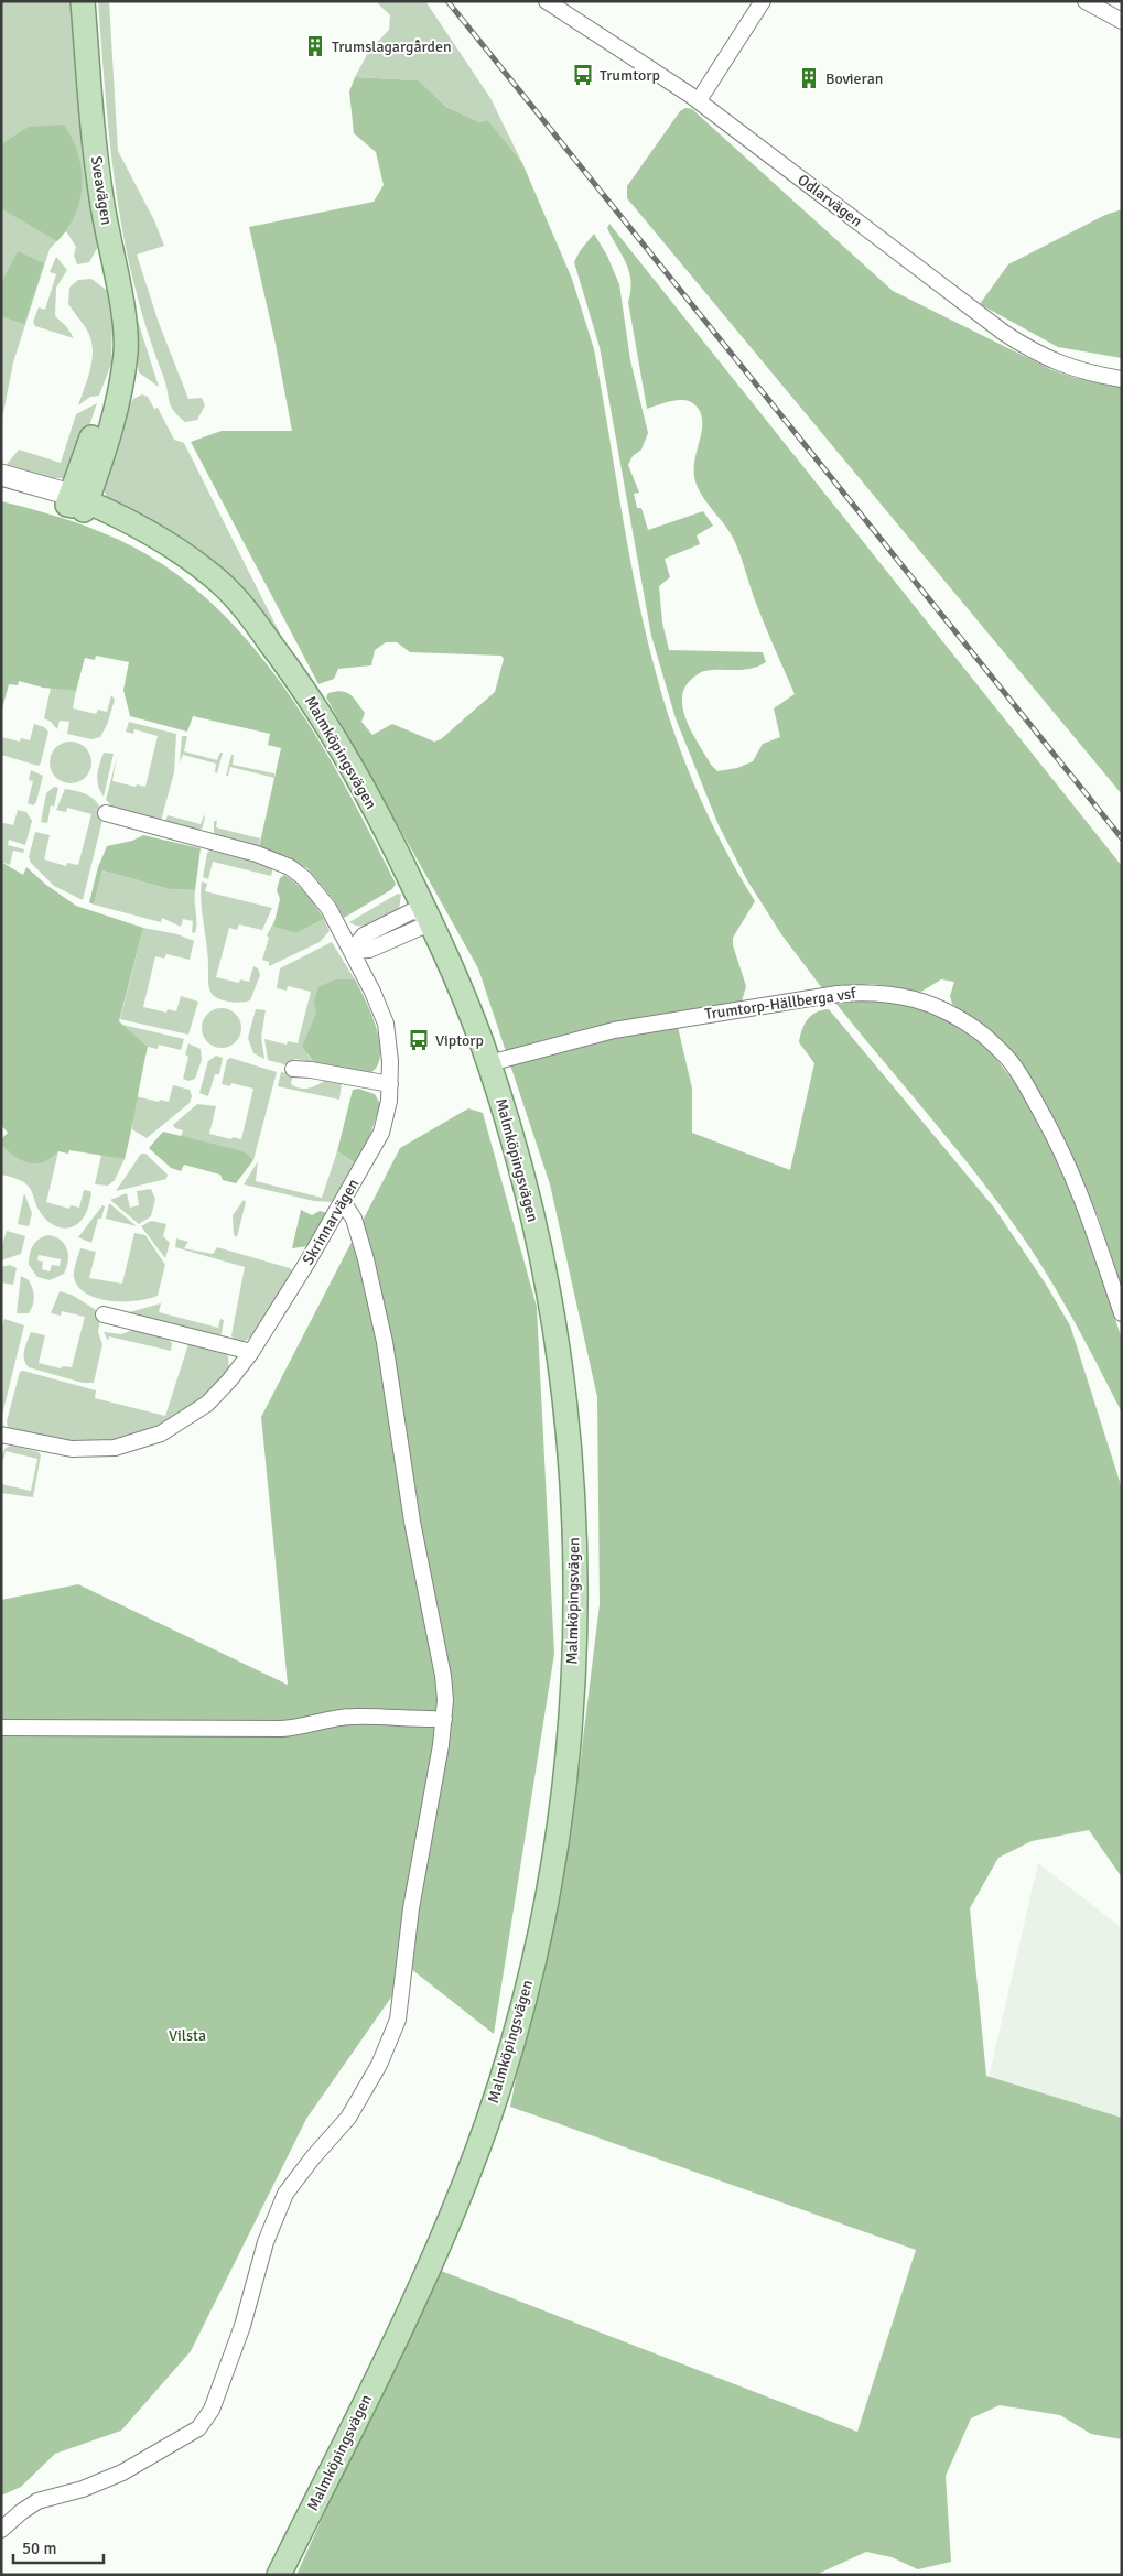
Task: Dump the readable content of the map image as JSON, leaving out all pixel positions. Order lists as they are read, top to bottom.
{
  "streets": {
    "main road": ["Sveavägen", "Malmköpingsvägen"],
    "street": ["Odlarvägen", "Trumtorp-Hällberga vsf", "Skrinnarvägen"]
  },
  "crossings": [
    ["Sveavägen", "Malmköpingsvägen"],
    ["Malmköpingsvägen", "Trumtorp-Hällberga vsf"]
  ],
  "parks": ["Vilsta"],
  "places": {
    "building": ["Trumslagargården", "Bovieran"],
    "bus stop": ["Trumtorp", "Viptorp"]
  },
  "scale_bar": "50 m"
}
